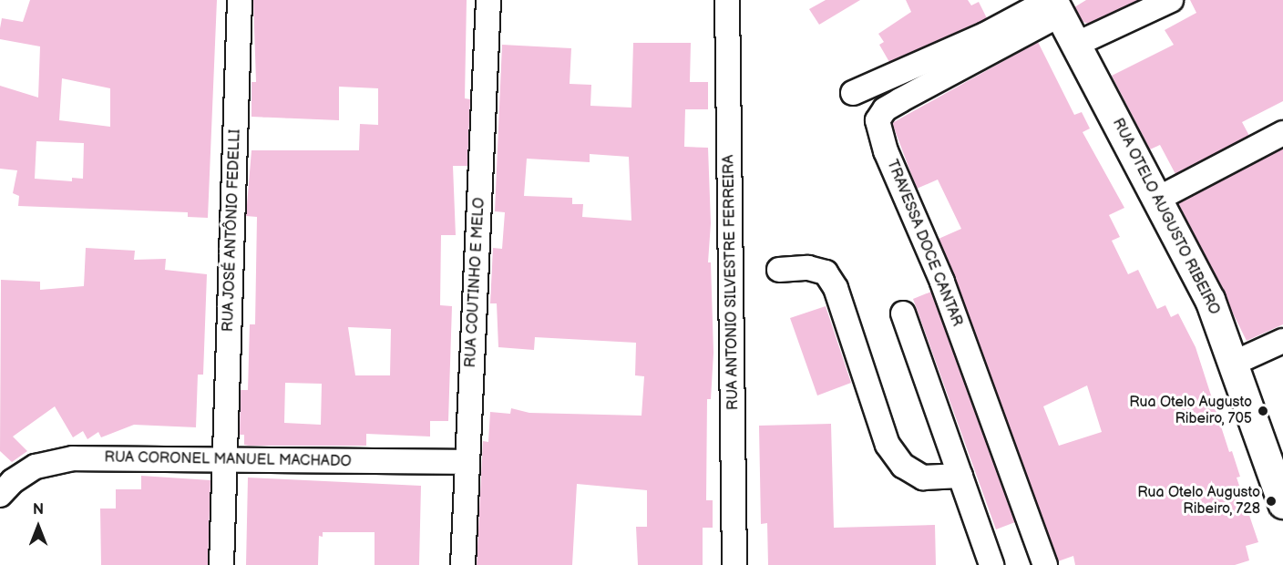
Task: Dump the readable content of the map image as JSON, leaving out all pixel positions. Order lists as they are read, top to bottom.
{
  "streets": {
    "street": [
      "RUA OTELO AUGUSTO RIBEIRO",
      "RUA JOSÉ ANTÔNIO FEDELLI",
      "TRAVESSA DOCE CANTAR",
      "RUA COUTINHO E MELO",
      "RUA ANTONIO SILVESTRE FERREIRA",
      "RUA CORONEL MANUEL MACHADO"
    ]
  },
  "crossings": [
    ["RUA OTELO AUGUSTO RIBEIRO", "TRAVESSA DOCE CANTAR"],
    ["RUA JOSÉ ANTÔNIO FEDELLI", "RUA CORONEL MANUEL MACHADO"],
    ["RUA COUTINHO E MELO", "RUA CORONEL MANUEL MACHADO"]
  ],
  "places": ["Rua Otelo Augusto Ribeiro, 705", "Rua Otelo Augusto Ribeiro, 728"],
  "north": "top"
}
